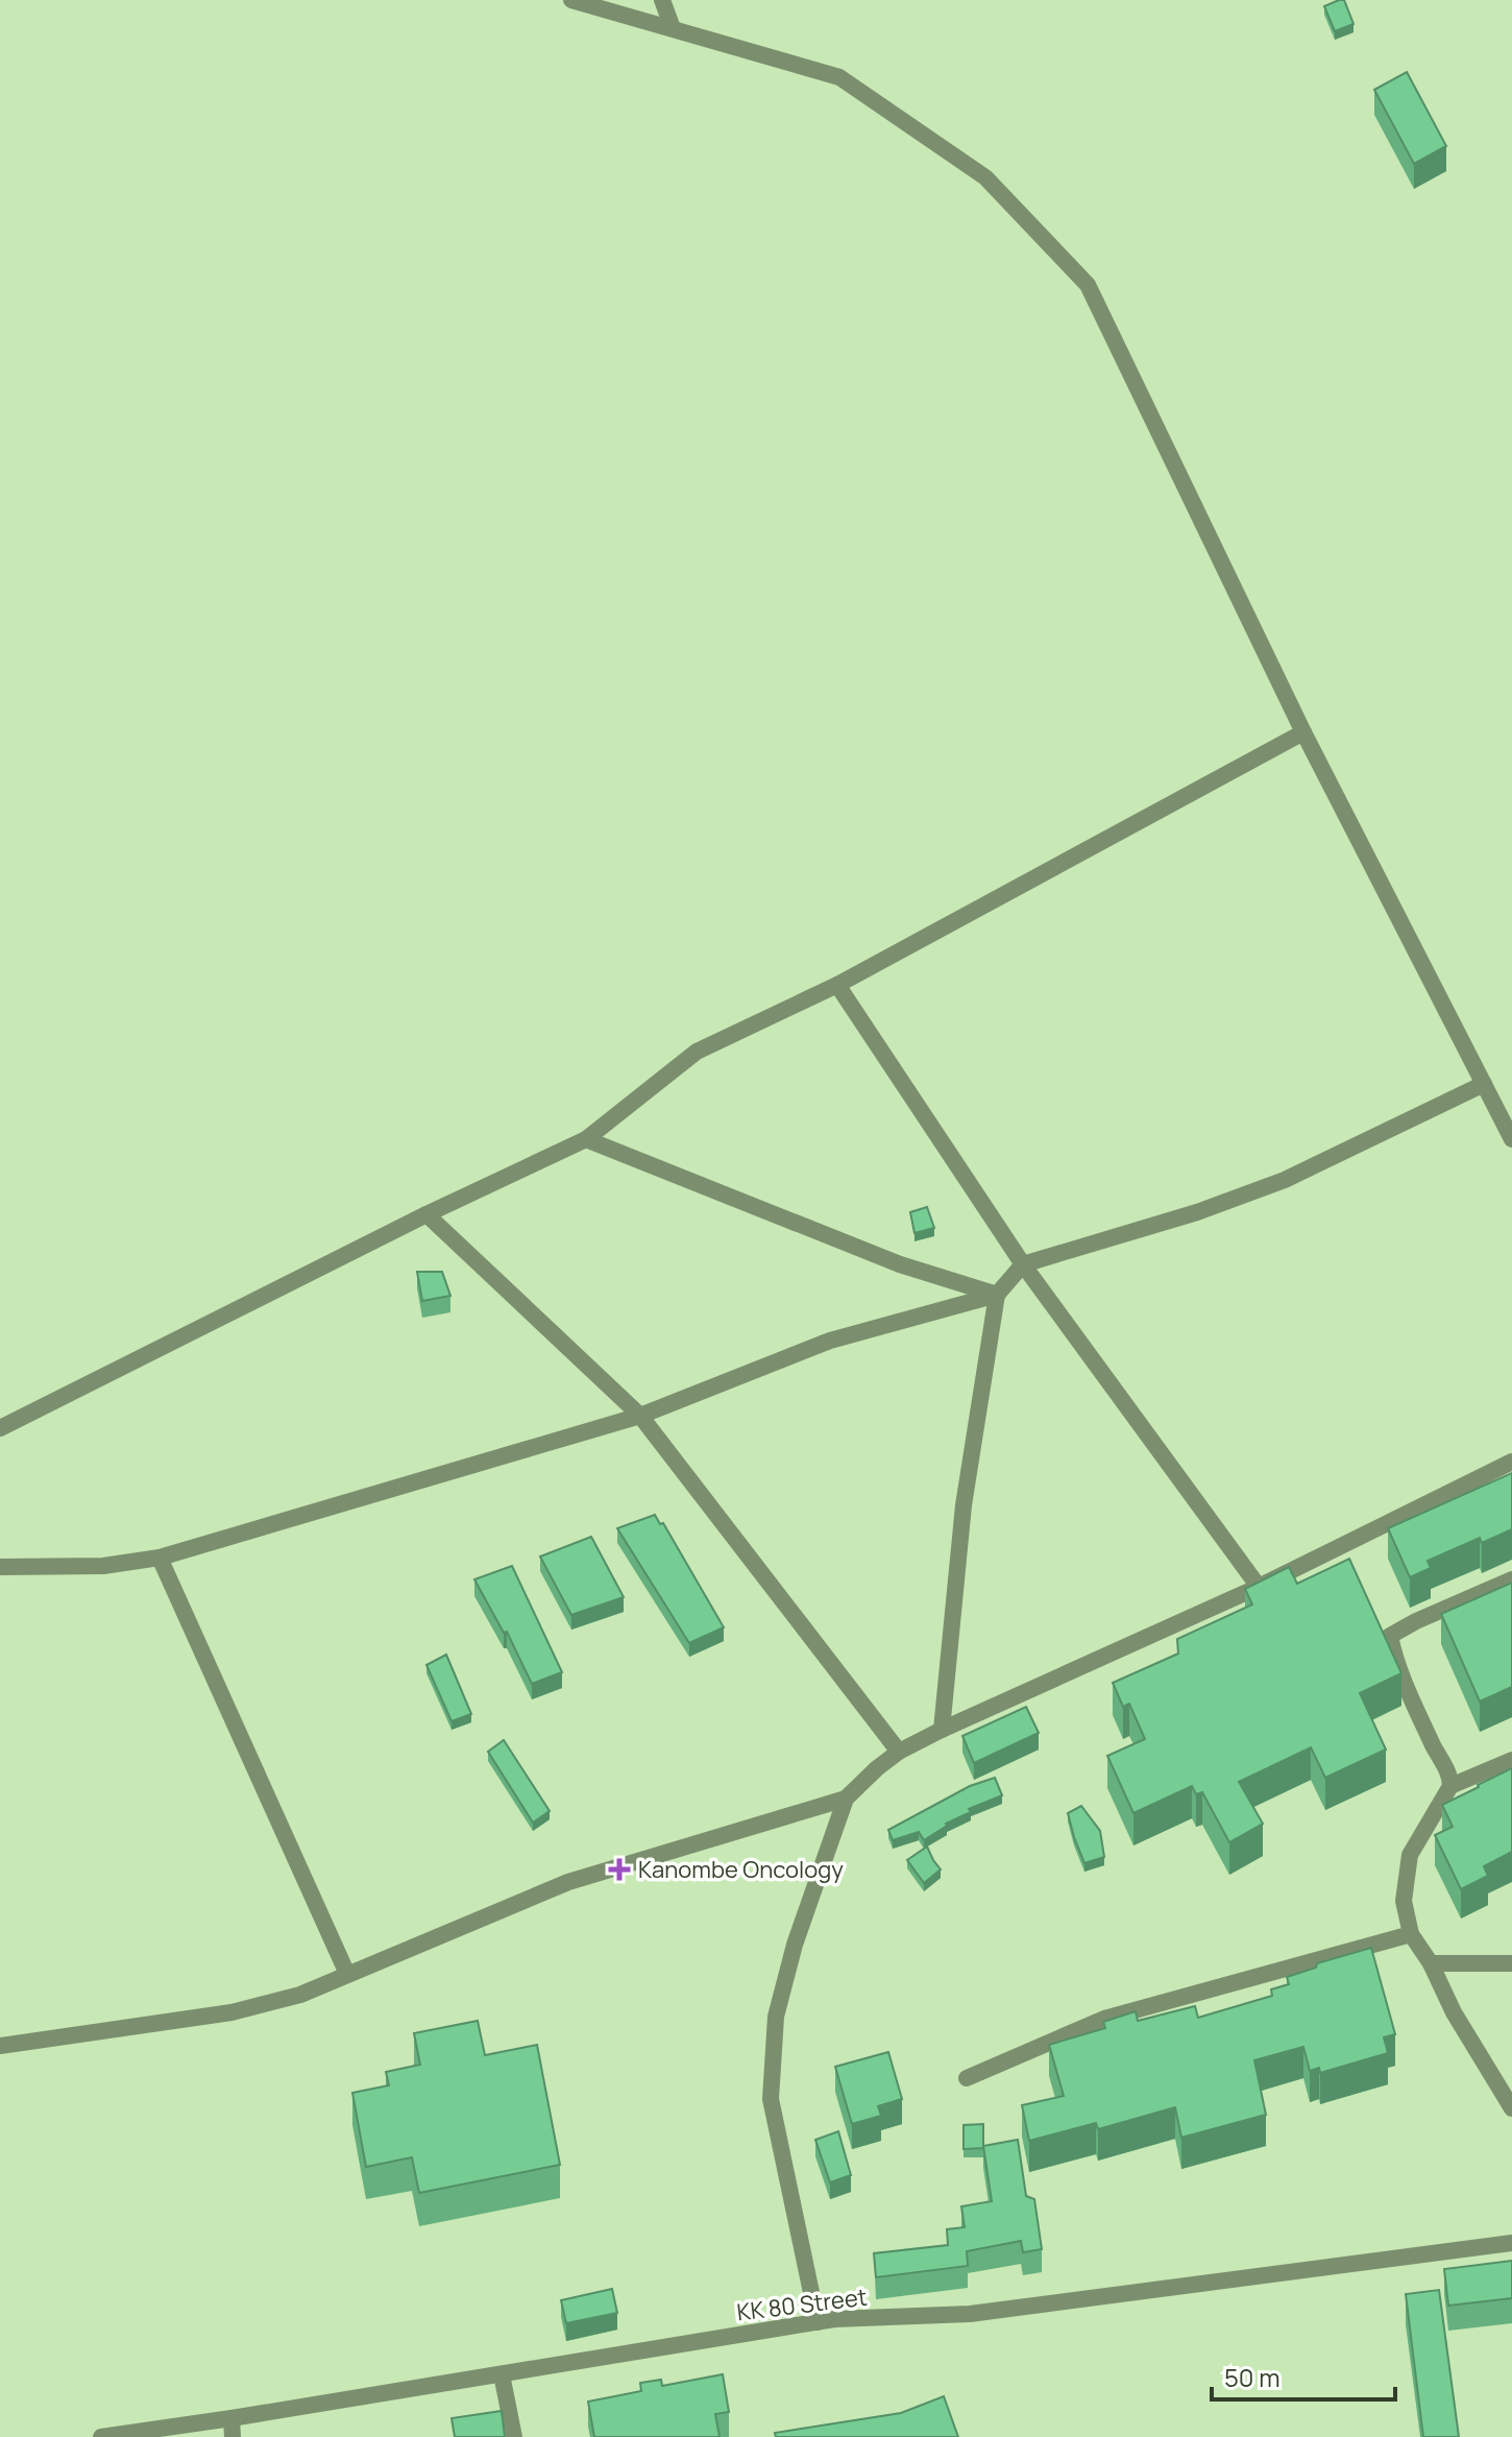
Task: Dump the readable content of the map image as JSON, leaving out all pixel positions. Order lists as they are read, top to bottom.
{
  "streets": {
    "street": ["KK 80 Street"]
  },
  "places": {
    "health": ["Kanombe Oncology"]
  },
  "scale_bar": "50 m"
}
